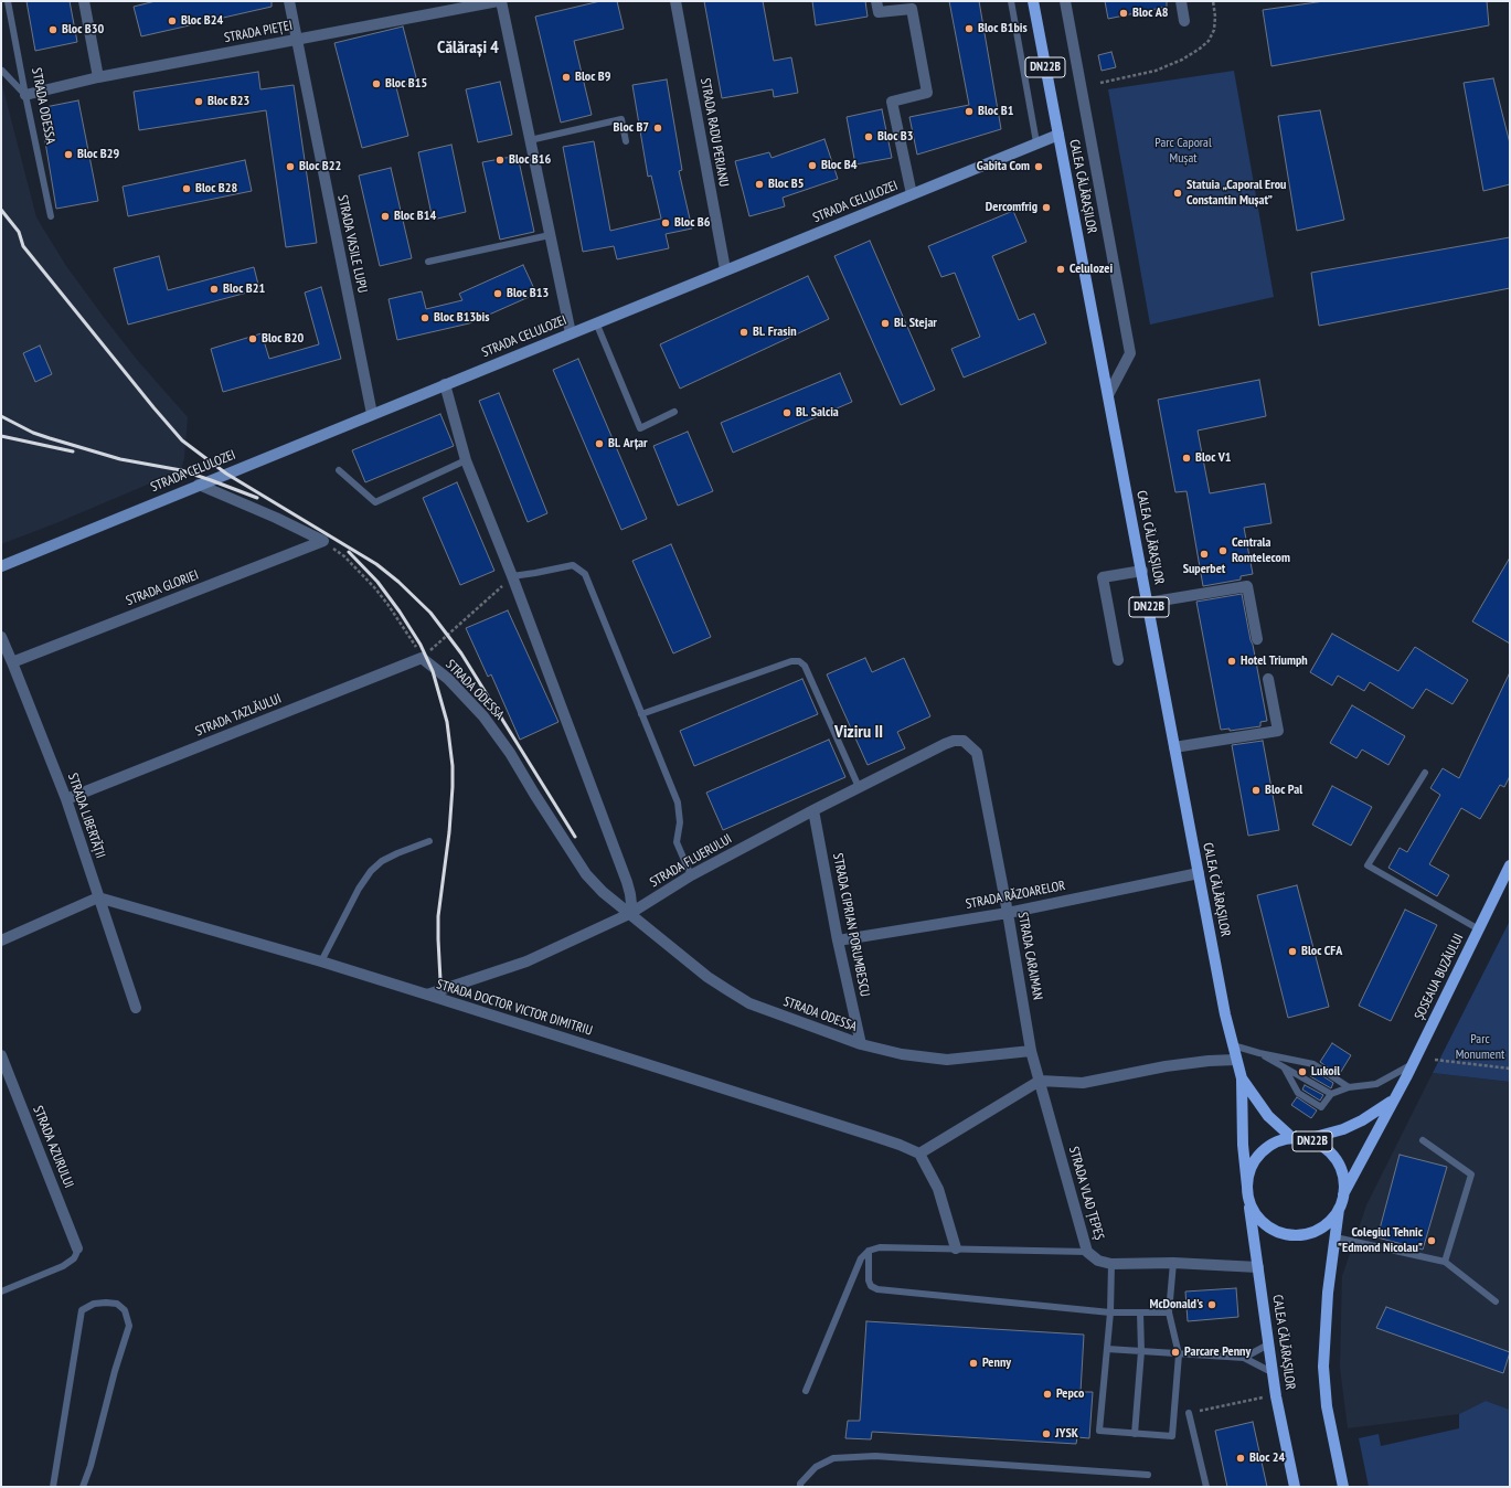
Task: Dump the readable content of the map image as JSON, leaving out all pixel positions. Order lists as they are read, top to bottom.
{
  "streets": {
    "main road": ["DN22B", "CALEA CĂLĂRAȘILOR", "ȘOSEAUA BUZĂULUI"],
    "street": [
      "STRADA PIEȚEI",
      "STRADA ODESSA",
      "STRADA RADU PERIANU",
      "STRADA CELULOZEI",
      "STRADA VASILE LUPU",
      "STRADA GLORIEI",
      "STRADA TAZLĂULUI",
      "STRADA LIBERTĂȚII",
      "STRADA FLUERULUI",
      "STRADA RĂZOARELOR",
      "STRADA CIPRIAN PORUMBESCU",
      "STRADA CARAIMAN",
      "STRADA DOCTOR VICTOR DIMITRIU",
      "STRADA AZURULUI",
      "STRADA VLAD ȚEPEȘ"
    ]
  },
  "crossings": [
    ["STRADA PIEȚEI", "STRADA ODESSA"],
    ["STRADA PIEȚEI", "STRADA VASILE LUPU"],
    ["DN22B", "CALEA CĂLĂRAȘILOR"],
    ["DN22B", "ȘOSEAUA BUZĂULUI"],
    ["STRADA ODESSA", "STRADA TAZLĂULUI"],
    ["STRADA ODESSA", "STRADA FLUERULUI"],
    ["STRADA ODESSA", "STRADA CIPRIAN PORUMBESCU"],
    ["STRADA ODESSA", "STRADA CARAIMAN"],
    ["STRADA ODESSA", "STRADA VLAD ȚEPEȘ"],
    ["STRADA RADU PERIANU", "STRADA CELULOZEI"],
    ["CALEA CĂLĂRAȘILOR", "STRADA CELULOZEI"],
    ["CALEA CĂLĂRAȘILOR", "STRADA RĂZOARELOR"],
    ["CALEA CĂLĂRAȘILOR", "ȘOSEAUA BUZĂULUI"],
    ["CALEA CĂLĂRAȘILOR", "STRADA VLAD ȚEPEȘ"],
    ["STRADA CELULOZEI", "STRADA VASILE LUPU"],
    ["STRADA GLORIEI", "STRADA LIBERTĂȚII"],
    ["STRADA TAZLĂULUI", "STRADA LIBERTĂȚII"],
    ["STRADA LIBERTĂȚII", "STRADA DOCTOR VICTOR DIMITRIU"],
    ["STRADA FLUERULUI", "STRADA CIPRIAN PORUMBESCU"],
    ["STRADA FLUERULUI", "STRADA CARAIMAN"],
    ["STRADA FLUERULUI", "STRADA DOCTOR VICTOR DIMITRIU"],
    ["STRADA RĂZOARELOR", "STRADA CIPRIAN PORUMBESCU"],
    ["STRADA RĂZOARELOR", "STRADA CARAIMAN"],
    ["STRADA CARAIMAN", "STRADA VLAD ȚEPEȘ"]
  ],
  "districts": ["Călărași 4", "Viziru II"],
  "parks": ["Parc Caporal Mușat", "Parc Monument"],
  "places": [
    "Bloc A8",
    "Bloc B24",
    "Bloc B1bis",
    "Bloc B30",
    "Bloc B9",
    "Bloc B15",
    "Bloc B23",
    "Bloc B1",
    "Bloc B7",
    "Bloc B3",
    "Bloc B29",
    "Bloc B16",
    "Bloc B4",
    "Bloc B22",
    "Gabita Com",
    "Bloc B5",
    "Bloc B28",
    "Statuia „Caporal Erou Constantin Mușat”",
    "Dercomfrig",
    "Bloc B14",
    "Bloc B6",
    "Celulozei",
    "Bloc B21",
    "Bloc B13",
    "Bloc B13bis",
    "Bl. Stejar",
    "Bl. Frasin",
    "Bloc B20",
    "Bl. Salcia",
    "Bl. Arțar",
    "Bloc V1",
    "Centrala Romtelecom",
    "Superbet",
    "Hotel Triumph",
    "Bloc Pal",
    "Bloc CFA",
    "Lukoil",
    "Colegiul Tehnic \"Edmond Nicolau\"",
    "McDonald's",
    "Parcare Penny",
    "Penny",
    "Pepco",
    "JYSK",
    "Bloc 24"
  ]
}
